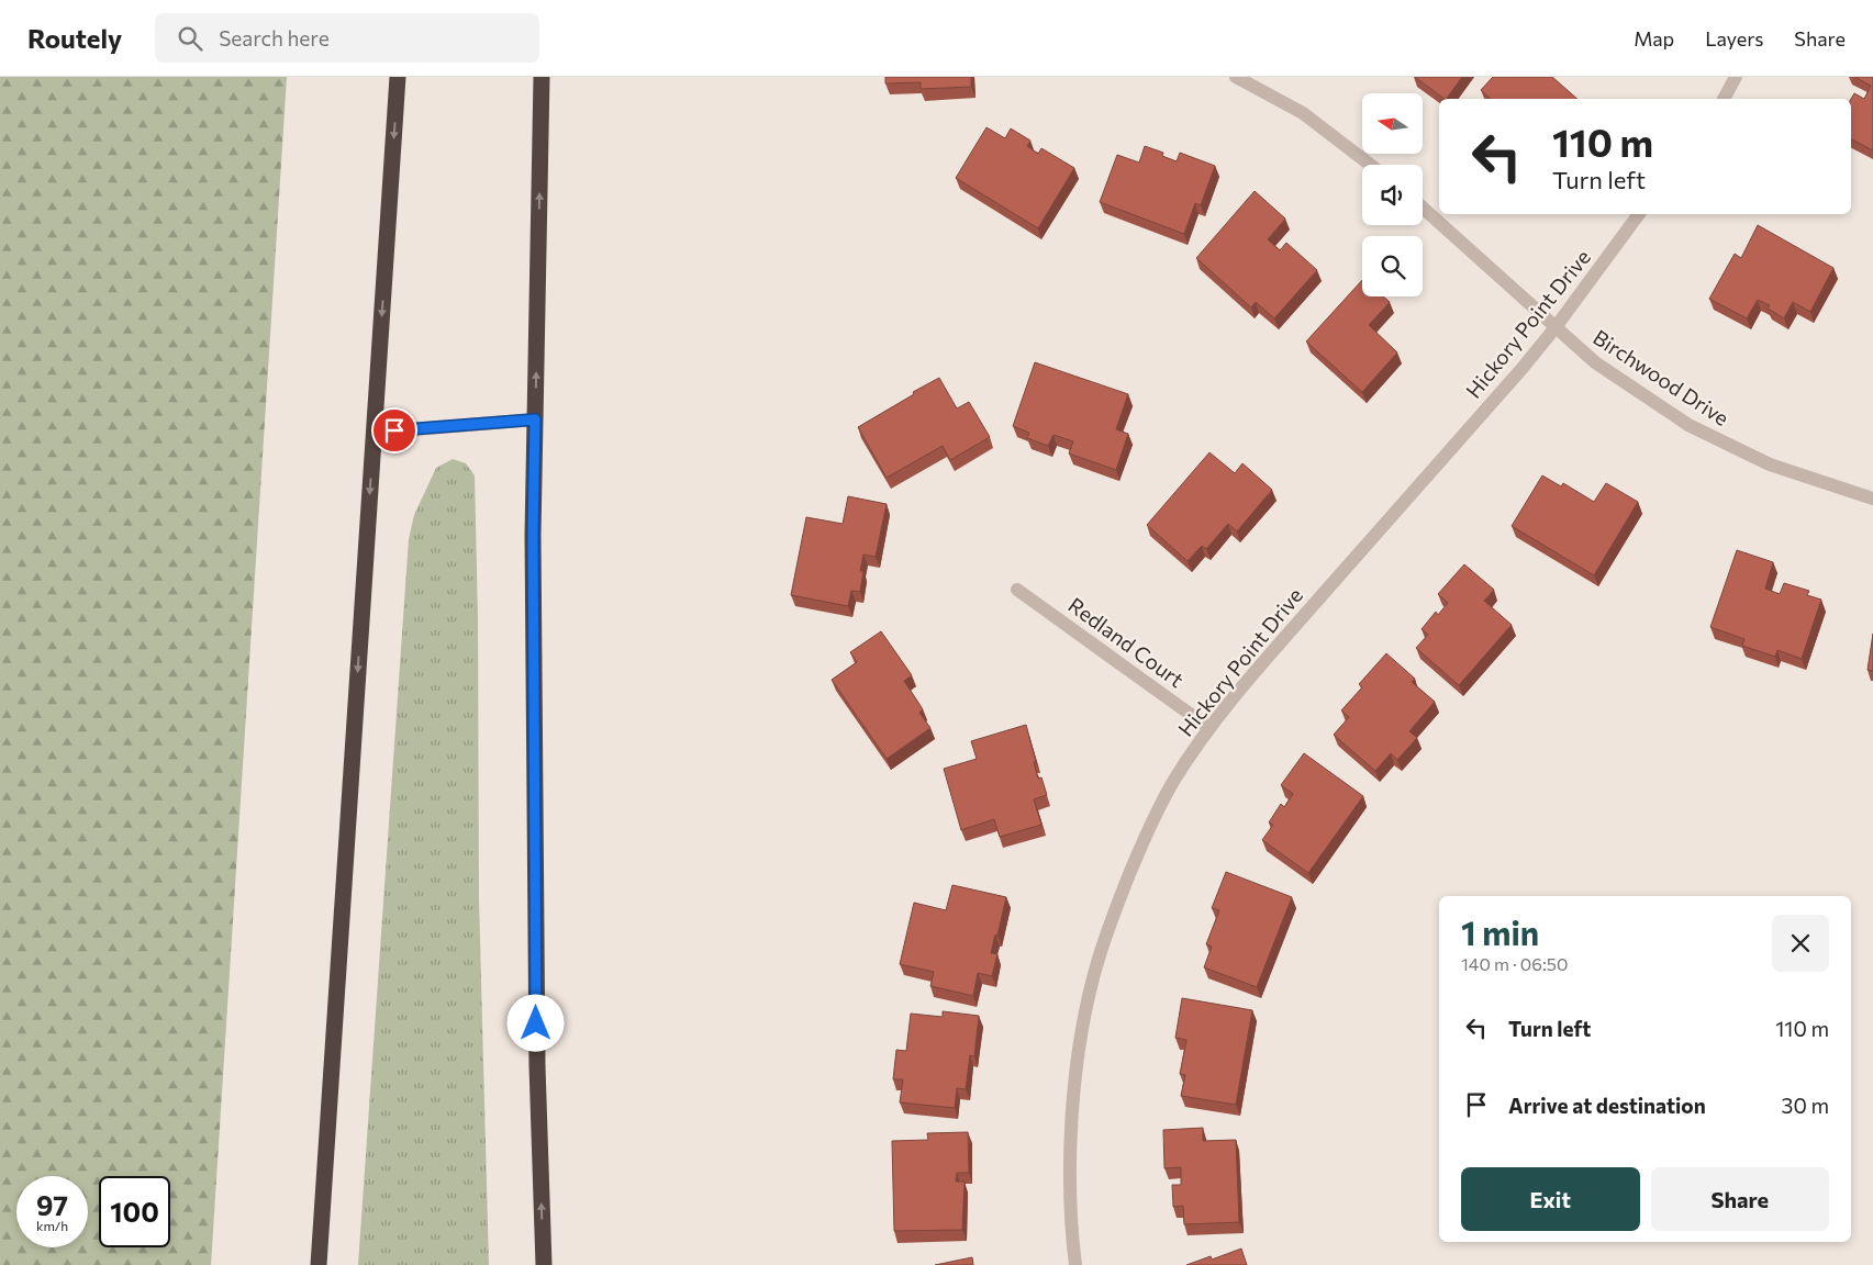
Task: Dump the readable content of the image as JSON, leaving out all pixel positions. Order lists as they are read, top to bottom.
{
  "streets": {
    "street": ["Hickory Point Drive", "Birchwood Drive", "Redland Court"]
  },
  "crossings": [
    ["Hickory Point Drive", "Birchwood Drive"],
    ["Hickory Point Drive", "Redland Court"]
  ],
  "north": "left",
  "page": {
    "header": "Routely",
    "search": "Search here",
    "nav": ["Map", "Layers", "Share"],
    "turn": ["110 m", "Turn left"],
    "heading": ["1 min", "140 m · 06:50"],
    "list": [
      {
        "name": "Turn left",
        "value": "110 m"
      },
      {
        "name": "Arrive at destination",
        "value": "30 m"
      }
    ],
    "buttons": ["Exit", "Share"],
    "speed": "97 km/h",
    "limit": "100"
  }
}
